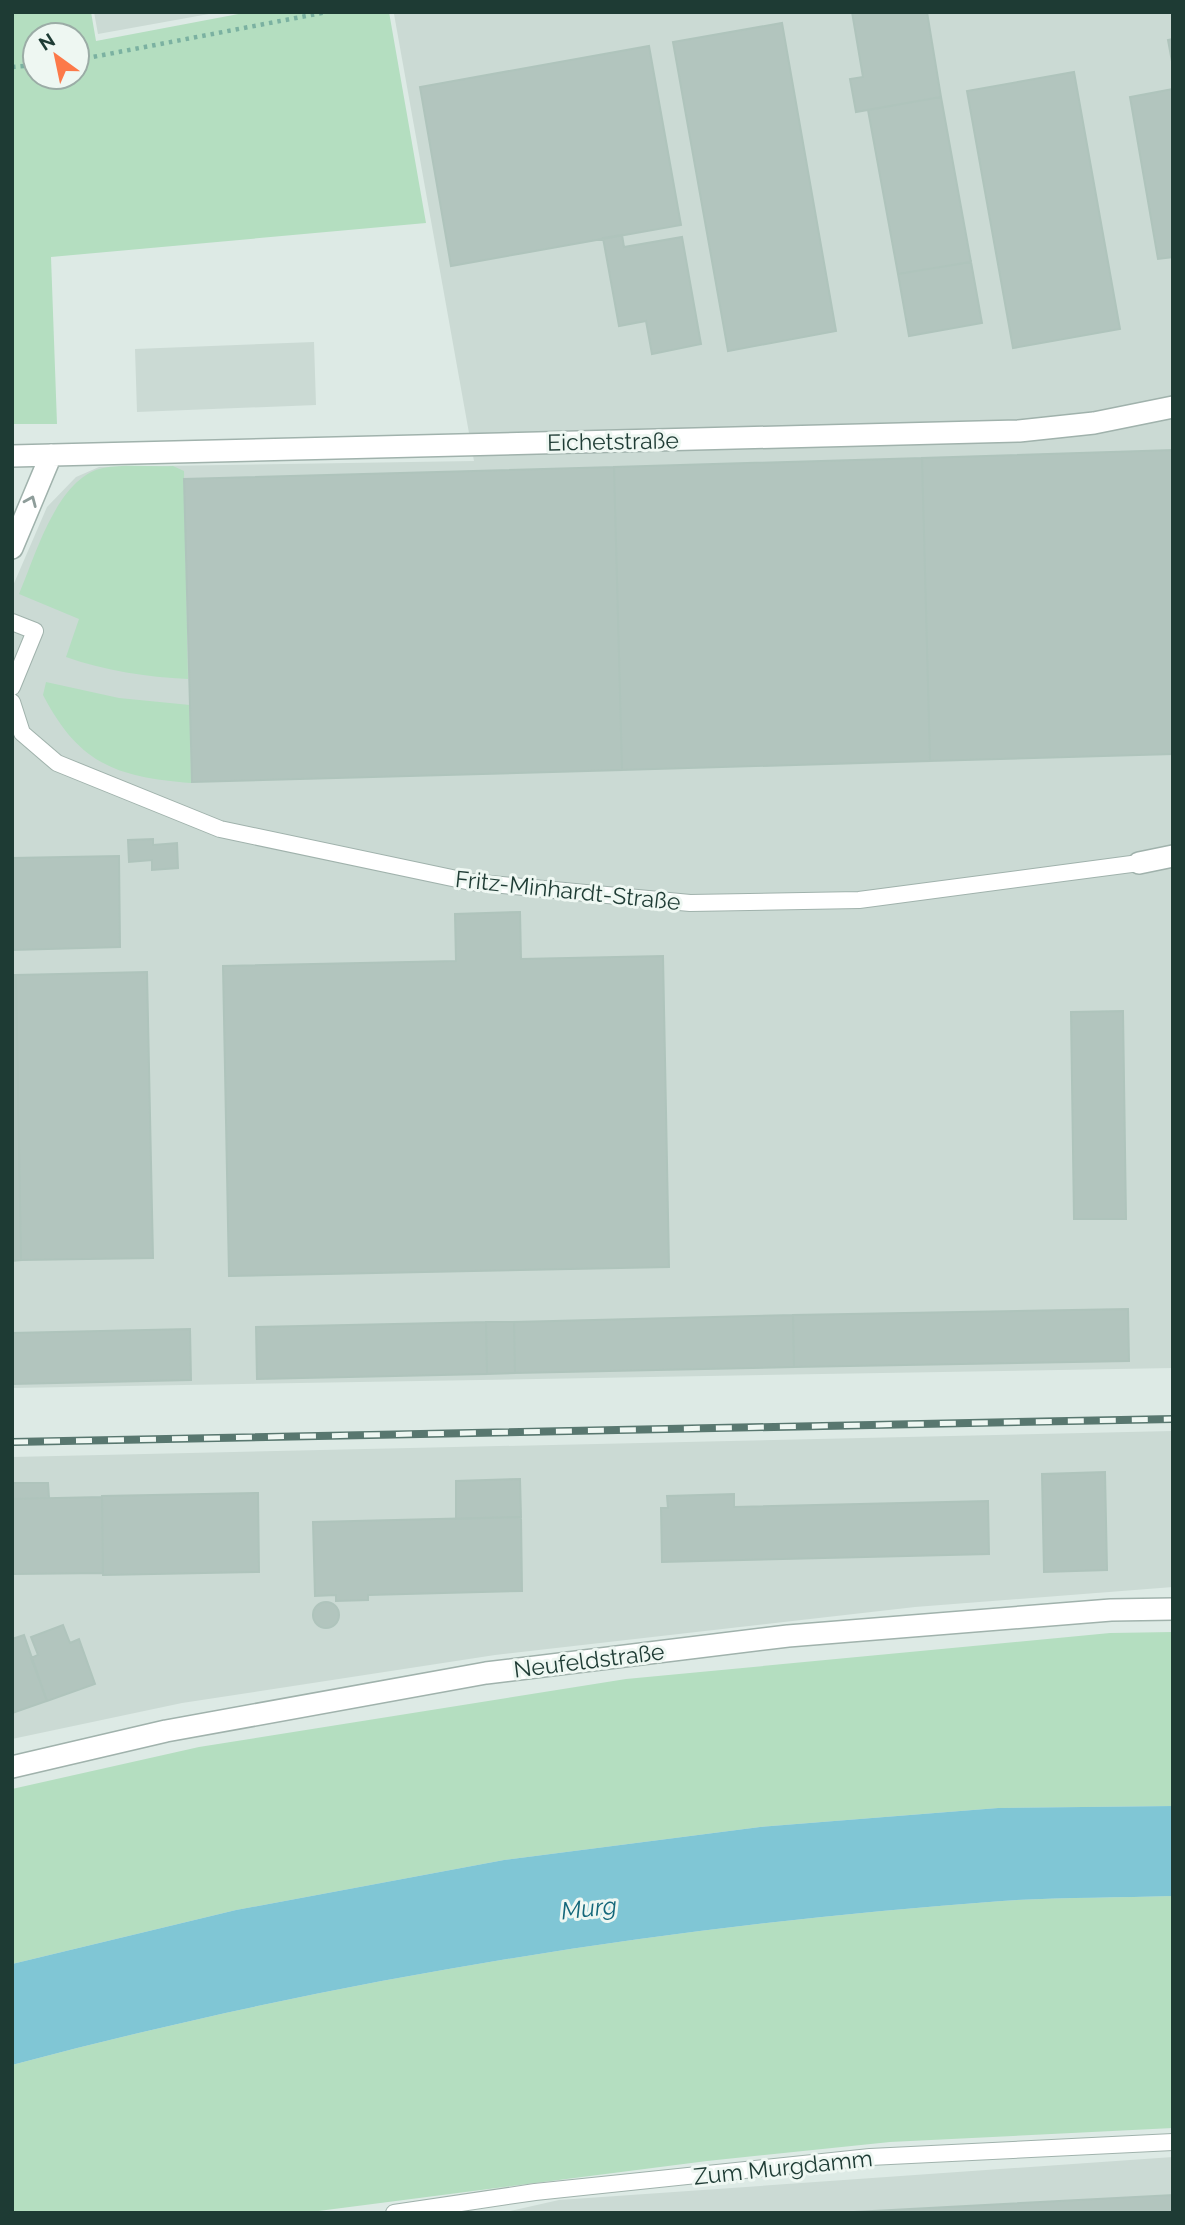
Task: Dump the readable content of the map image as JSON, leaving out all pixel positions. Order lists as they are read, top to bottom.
{
  "streets": {
    "street": ["Eichetstraße", "Fritz-Minhardt-Straße", "Neufeldstraße"],
    "lane": ["Zum Murgdamm"]
  },
  "water": ["Murg"],
  "north": "top left"
}
